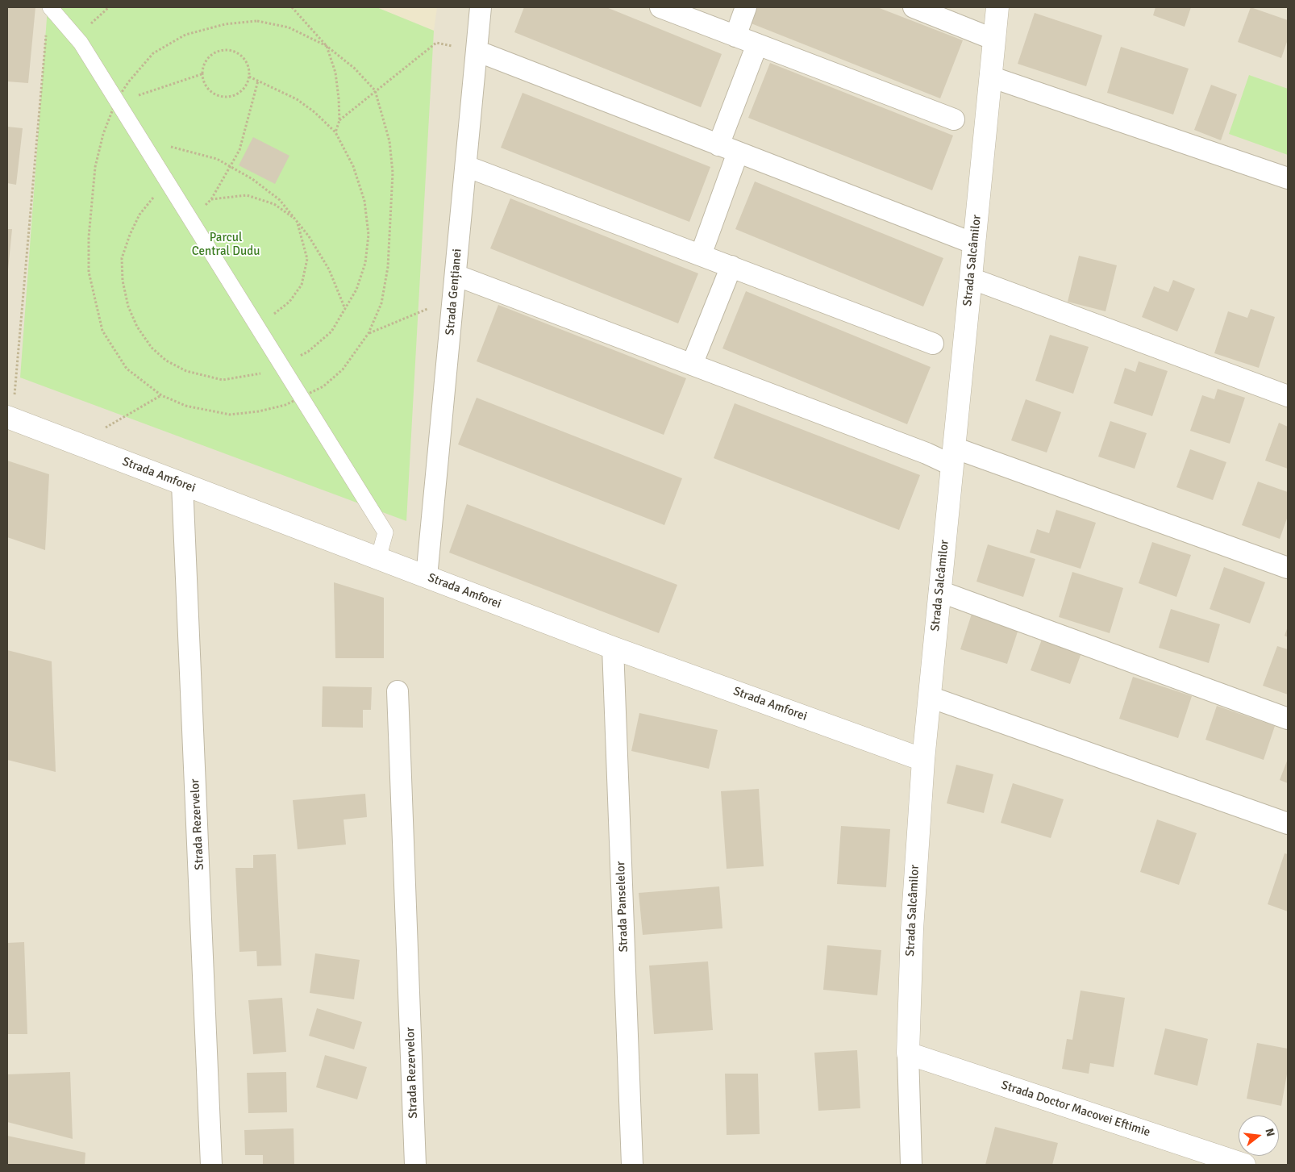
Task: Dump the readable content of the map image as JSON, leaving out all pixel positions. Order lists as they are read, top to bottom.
{
  "streets": {
    "street": [
      "Strada Salcâmilor",
      "Strada Gențianei",
      "Strada Amforei",
      "Strada Rezervelor",
      "Strada Panselelor",
      "Strada Doctor Macovei Eftimie"
    ]
  },
  "crossings": [
    ["Strada Salcâmilor", "Strada Amforei"],
    ["Strada Salcâmilor", "Strada Doctor Macovei Eftimie"],
    ["Strada Gențianei", "Strada Amforei"],
    ["Strada Amforei", "Strada Rezervelor"],
    ["Strada Amforei", "Strada Panselelor"]
  ],
  "parks": ["Parcul Central Dudu"],
  "north": "right"
}
